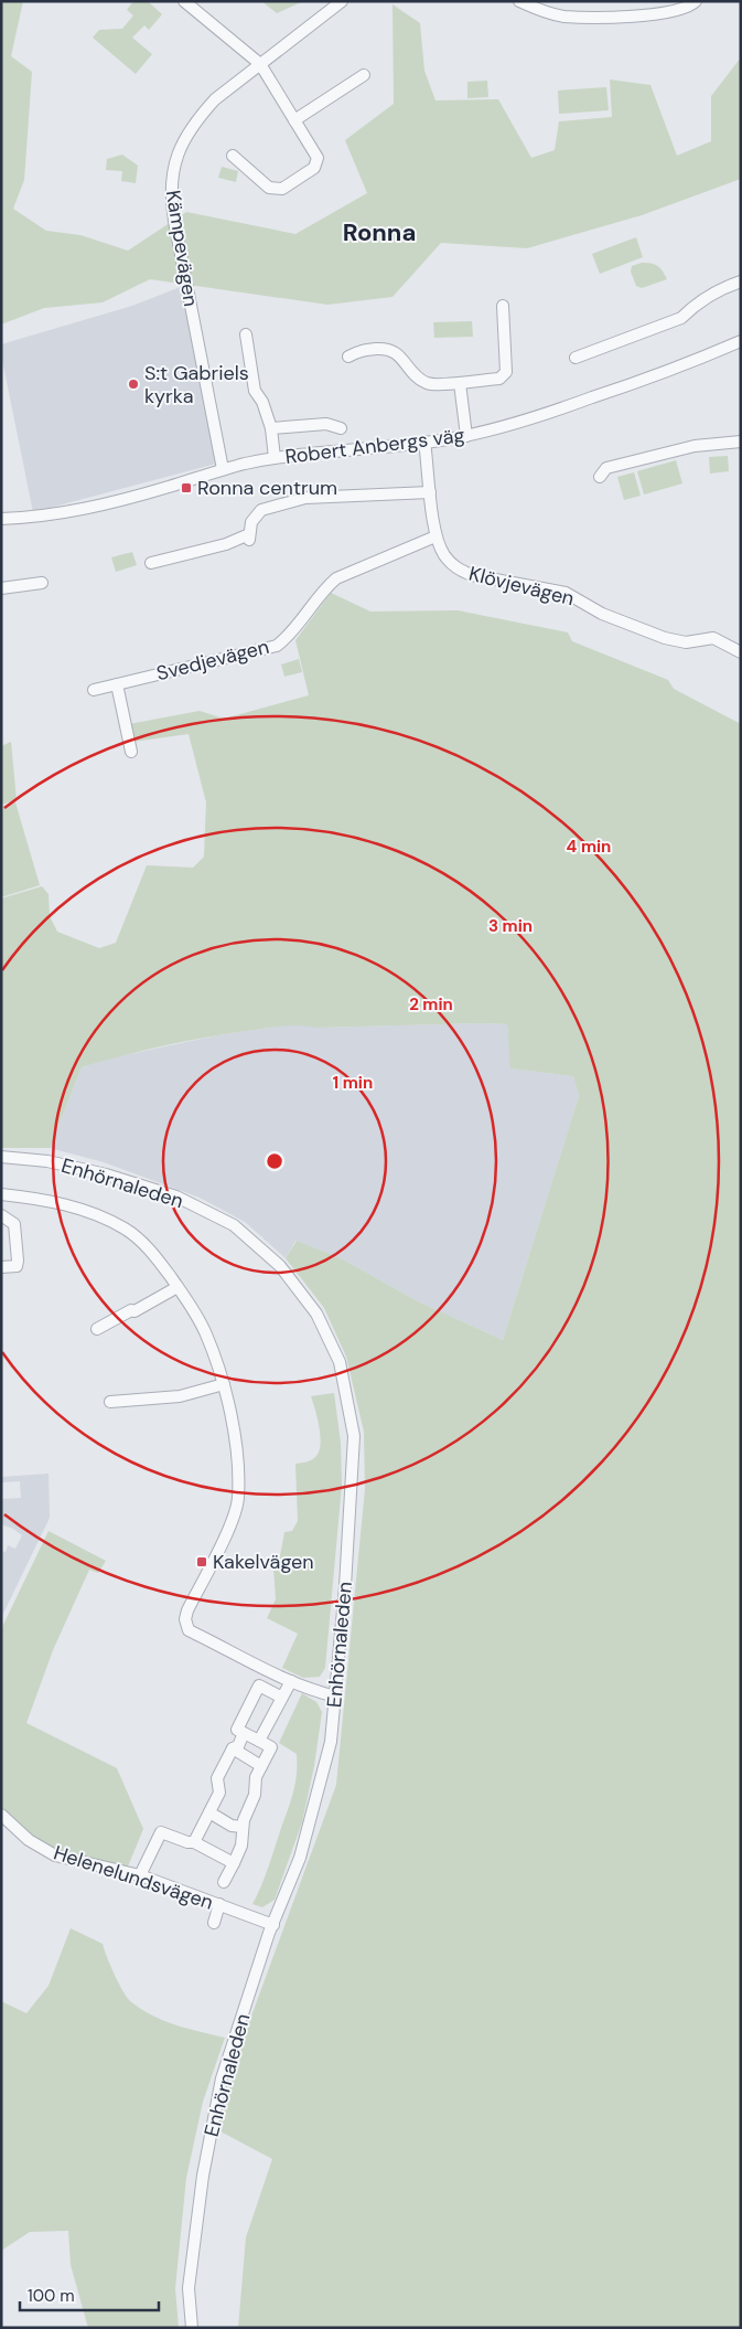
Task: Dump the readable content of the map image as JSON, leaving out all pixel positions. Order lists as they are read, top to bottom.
{
  "streets": {
    "street": [
      "Kämpevägen",
      "Robert Anbergs väg",
      "Klövjevägen",
      "Svedjevägen",
      "Enhörnaleden",
      "Helenelundsvägen"
    ]
  },
  "crossings": [
    ["Kämpevägen", "Robert Anbergs väg"],
    ["Robert Anbergs väg", "Klövjevägen"],
    ["Klövjevägen", "Svedjevägen"],
    ["Enhörnaleden", "Helenelundsvägen"]
  ],
  "districts": ["Ronna"],
  "places": {
    "other": ["S:t Gabriels kyrka"],
    "transit": ["Ronna centrum", "Kakelvägen"]
  },
  "scale_bar": "100 m",
  "rings": [
    "4 min",
    "3 min",
    "2 min",
    "1 min"
  ]
}
